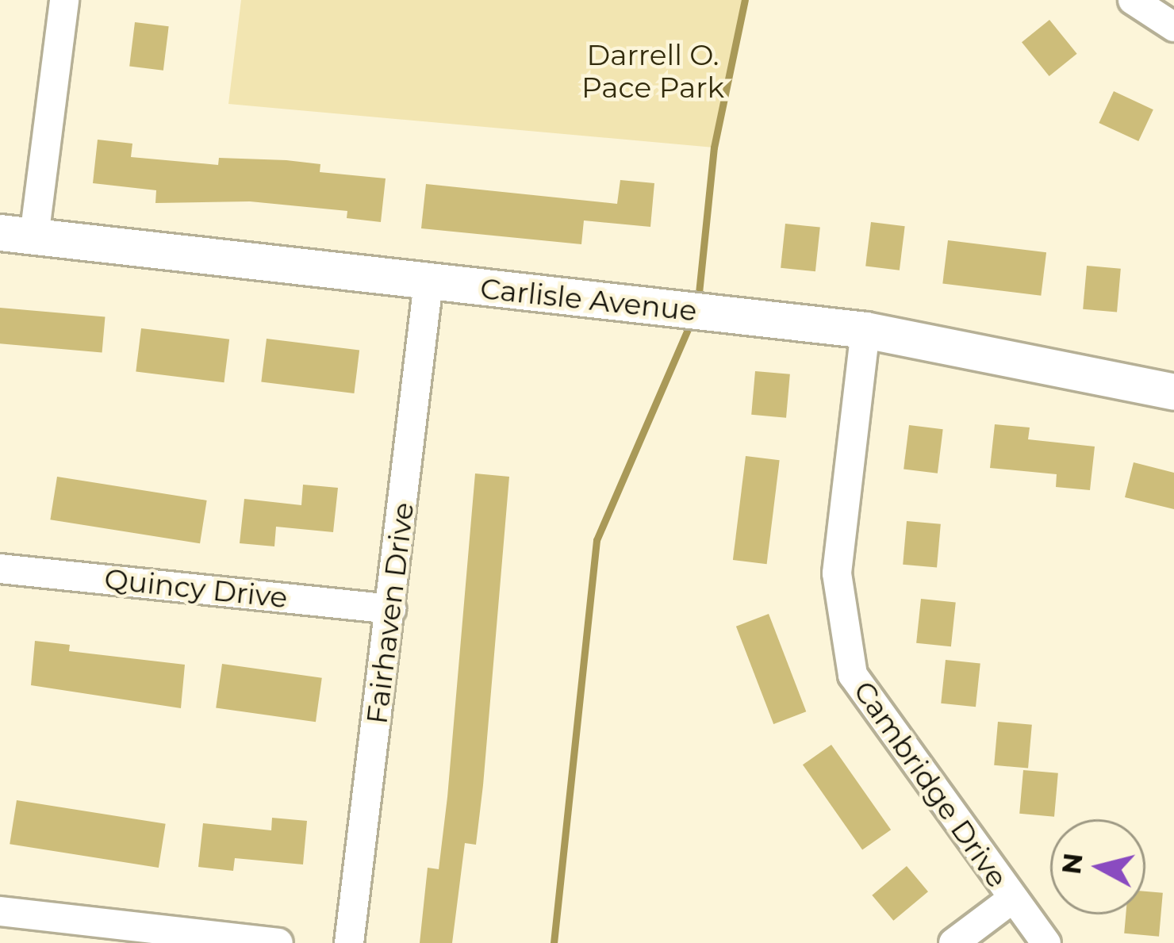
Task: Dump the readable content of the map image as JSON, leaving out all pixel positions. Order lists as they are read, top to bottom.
{
  "streets": {
    "street": [
      "Carlisle Avenue",
      "Quincy Drive",
      "Fairhaven Drive",
      "Cambridge Drive"
    ]
  },
  "crossings": [
    ["Carlisle Avenue", "Fairhaven Drive"],
    ["Carlisle Avenue", "Cambridge Drive"],
    ["Quincy Drive", "Fairhaven Drive"]
  ],
  "parks": ["Darrell O. Pace Park"],
  "north": "left"
}
